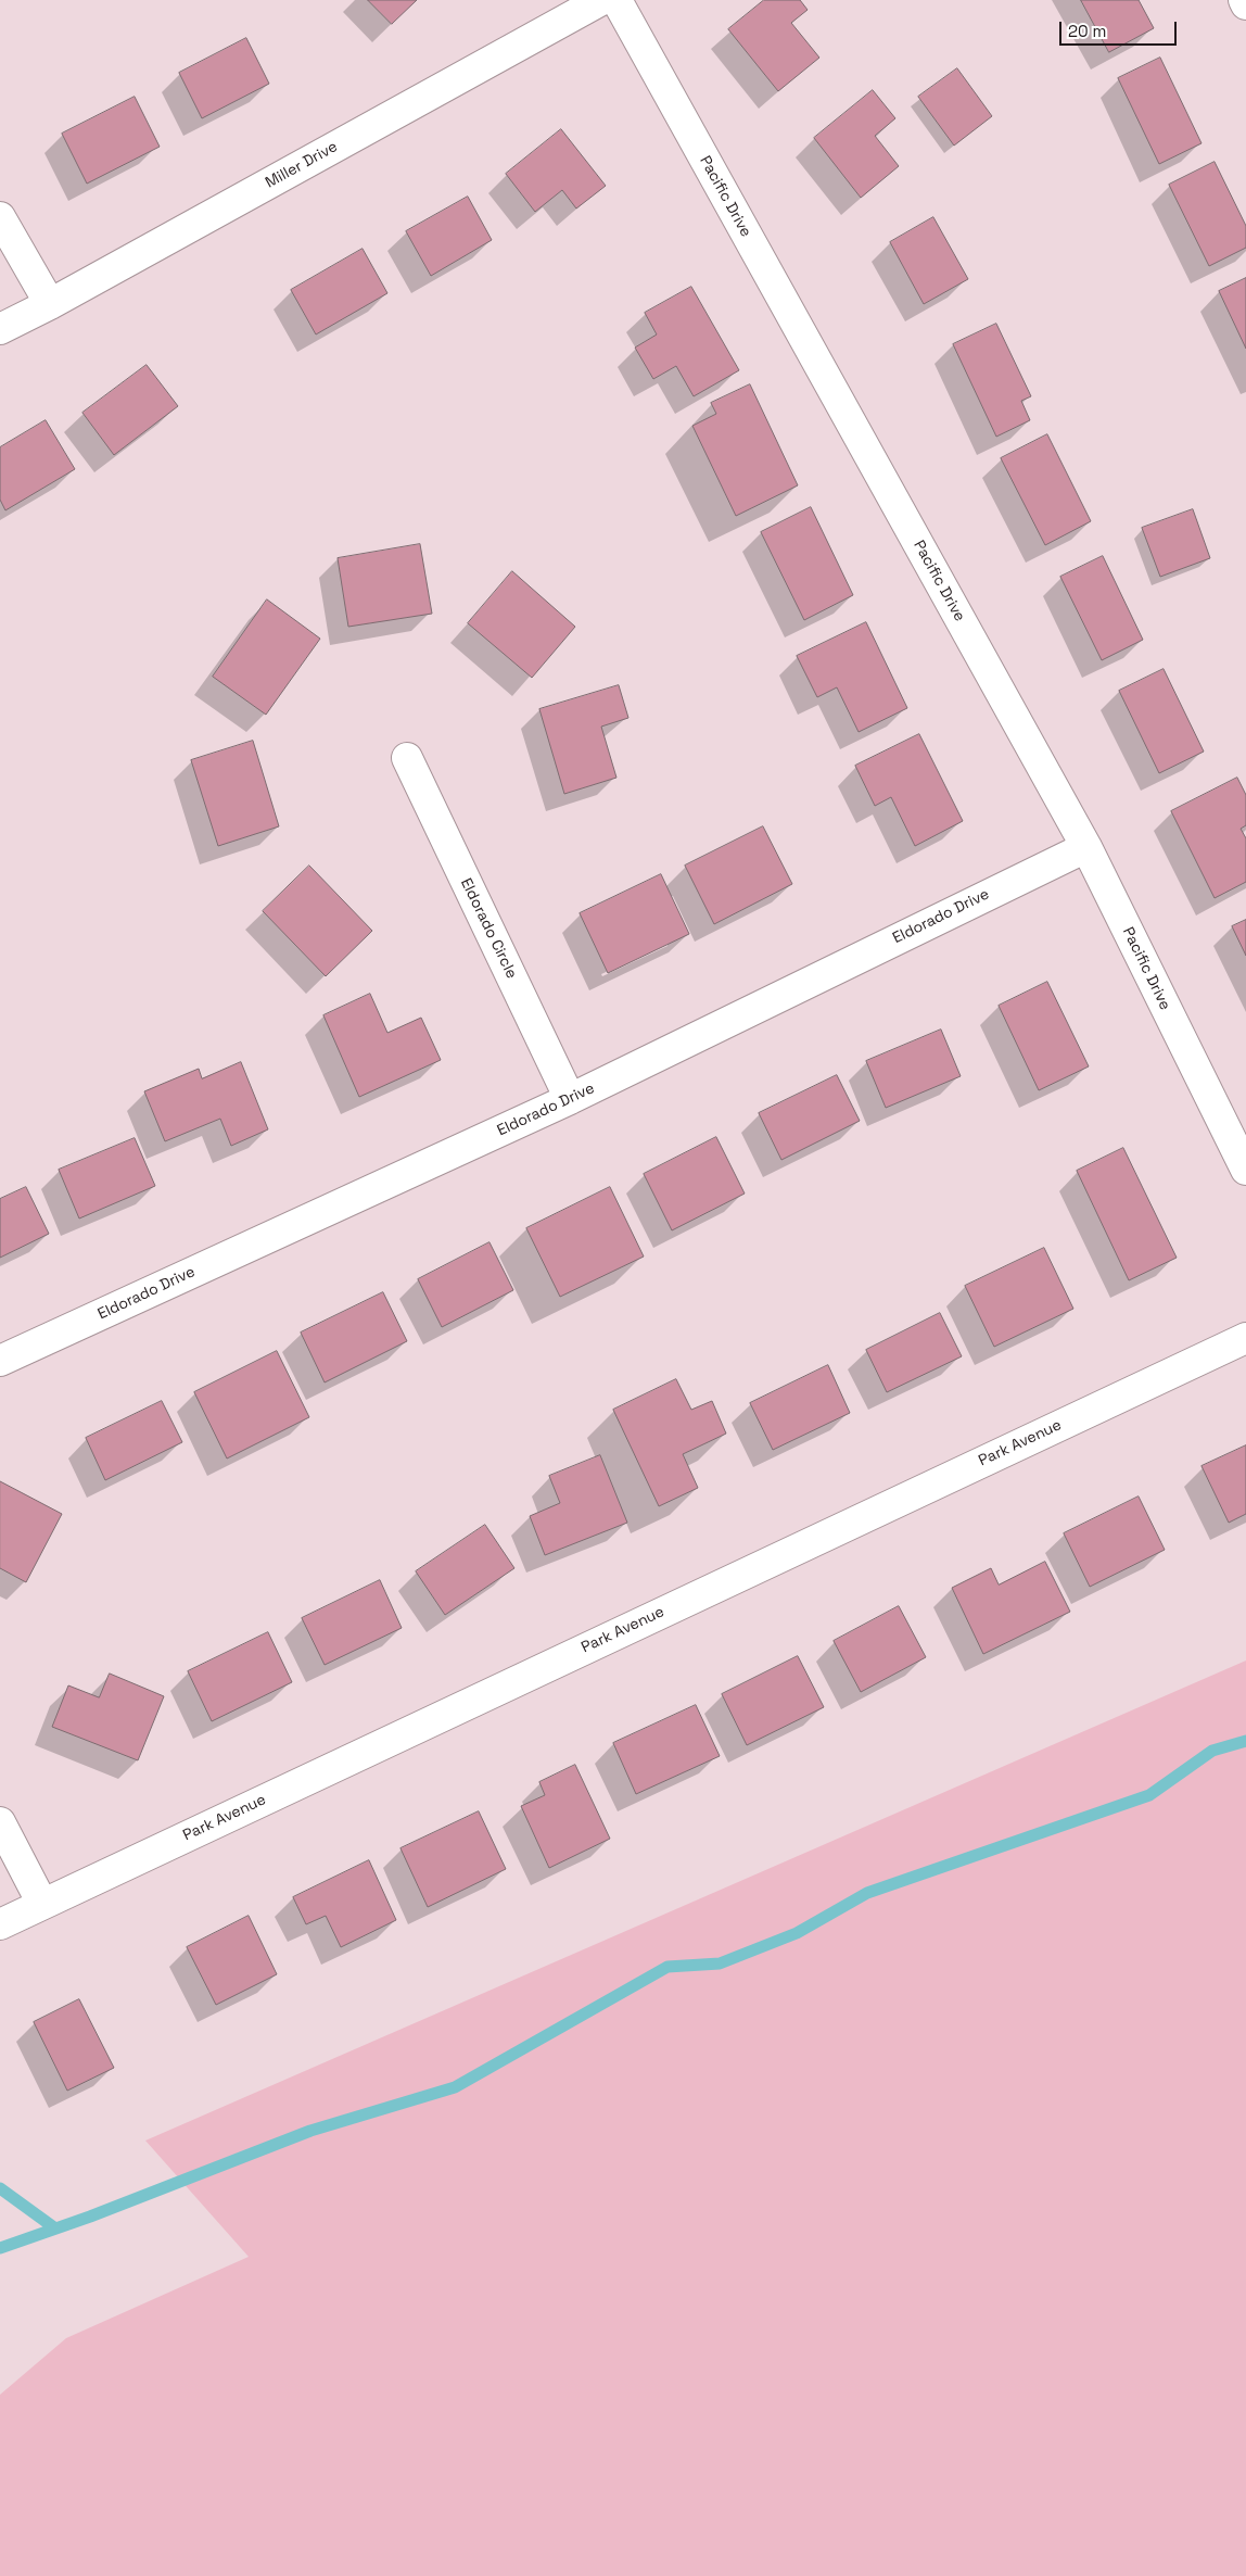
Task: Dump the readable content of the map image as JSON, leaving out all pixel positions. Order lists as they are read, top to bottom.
{
  "streets": {
    "street": [
      "Miller Drive",
      "Pacific Drive",
      "Eldorado Drive",
      "Eldorado Circle",
      "Park Avenue"
    ]
  },
  "crossings": [
    ["Pacific Drive", "Eldorado Drive"],
    ["Eldorado Drive", "Eldorado Circle"]
  ],
  "scale_bar": "20 m"
}
